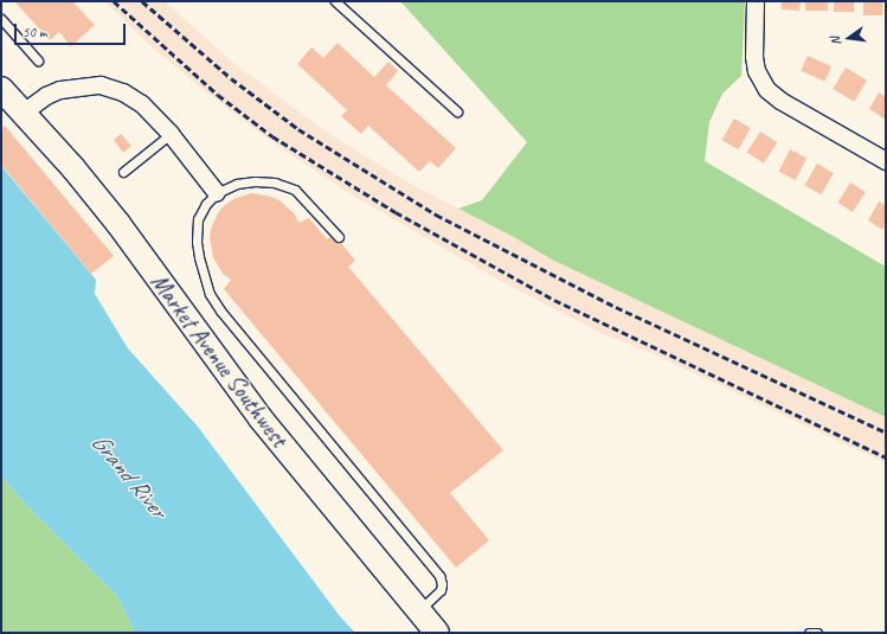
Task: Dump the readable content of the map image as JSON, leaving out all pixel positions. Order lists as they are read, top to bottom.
{
  "streets": {
    "main road": ["Market Avenue Southwest"]
  },
  "water": ["Grand River"],
  "scale_bar": "50 m",
  "north": "left"
}
